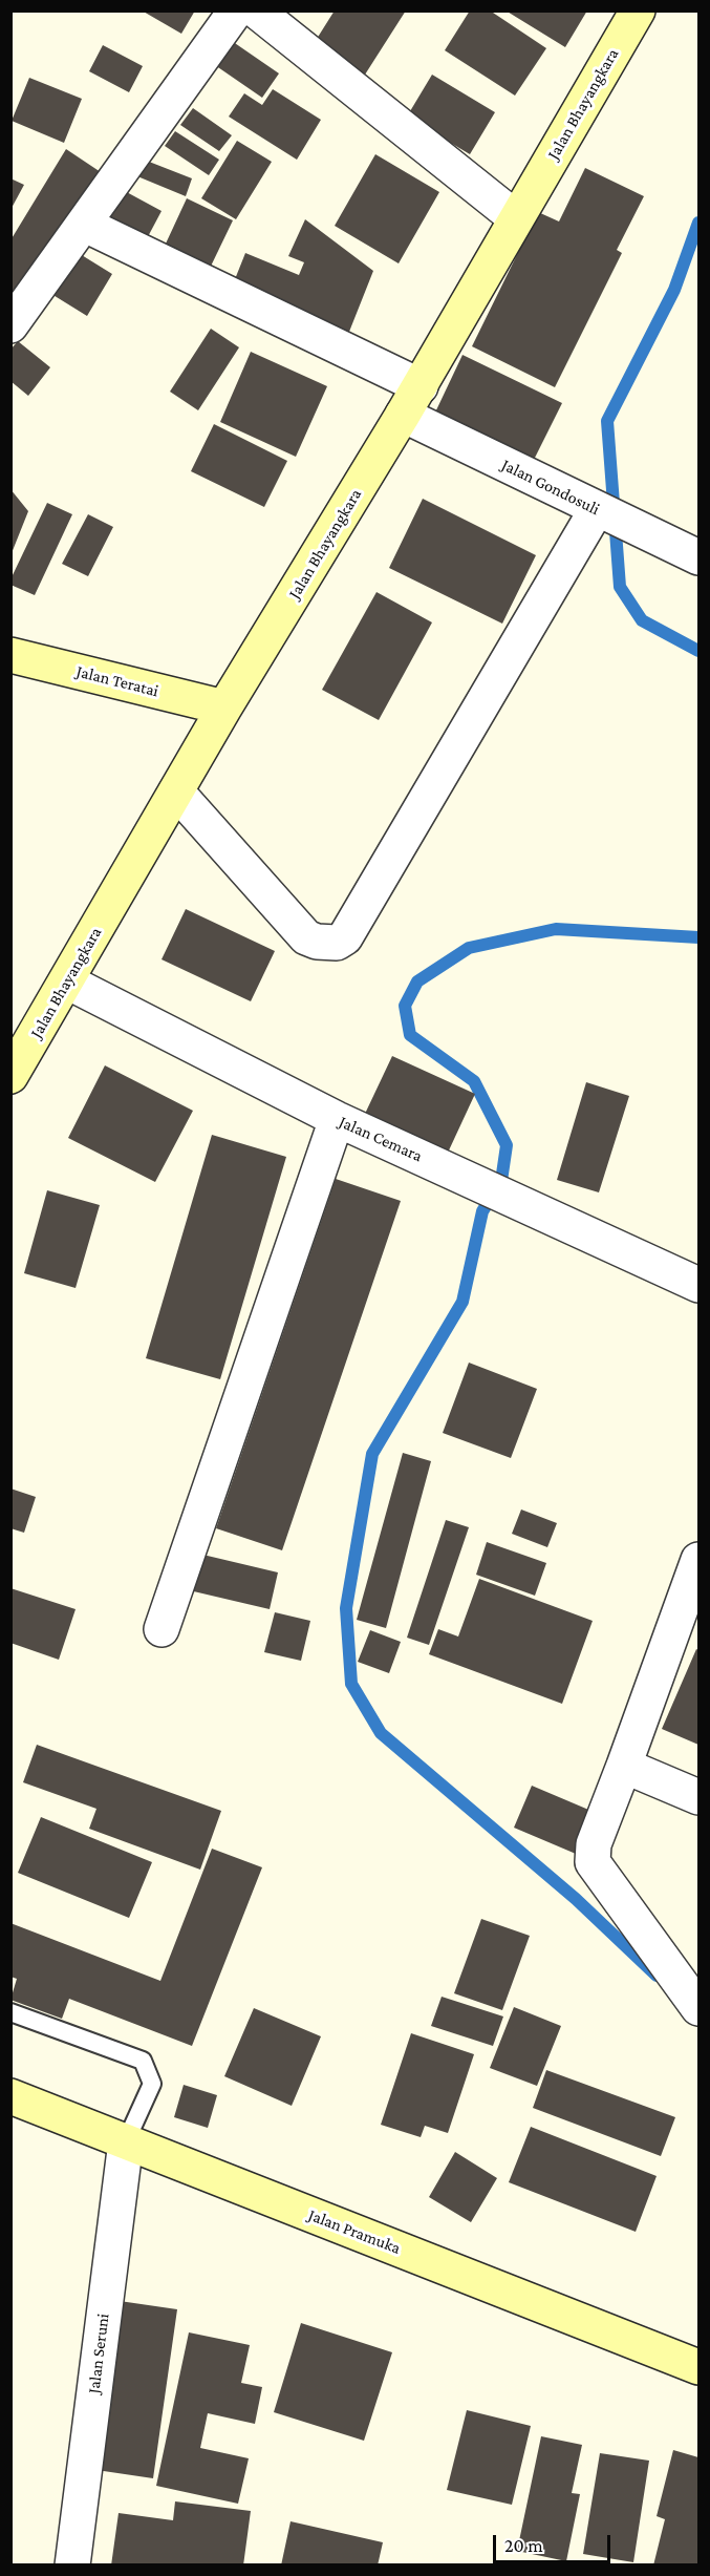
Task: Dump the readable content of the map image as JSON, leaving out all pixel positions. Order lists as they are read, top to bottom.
{
  "streets": {
    "street": [
      "Jalan Bhayangkara",
      "Jalan Gondosuli",
      "Jalan Teratai",
      "Jalan Cemara",
      "Jalan Pramuka",
      "Jalan Seruni"
    ]
  },
  "crossings": [
    ["Jalan Bhayangkara", "Jalan Gondosuli"],
    ["Jalan Bhayangkara", "Jalan Teratai"],
    ["Jalan Bhayangkara", "Jalan Cemara"],
    ["Jalan Pramuka", "Jalan Seruni"]
  ],
  "scale_bar": "20 m"
}
